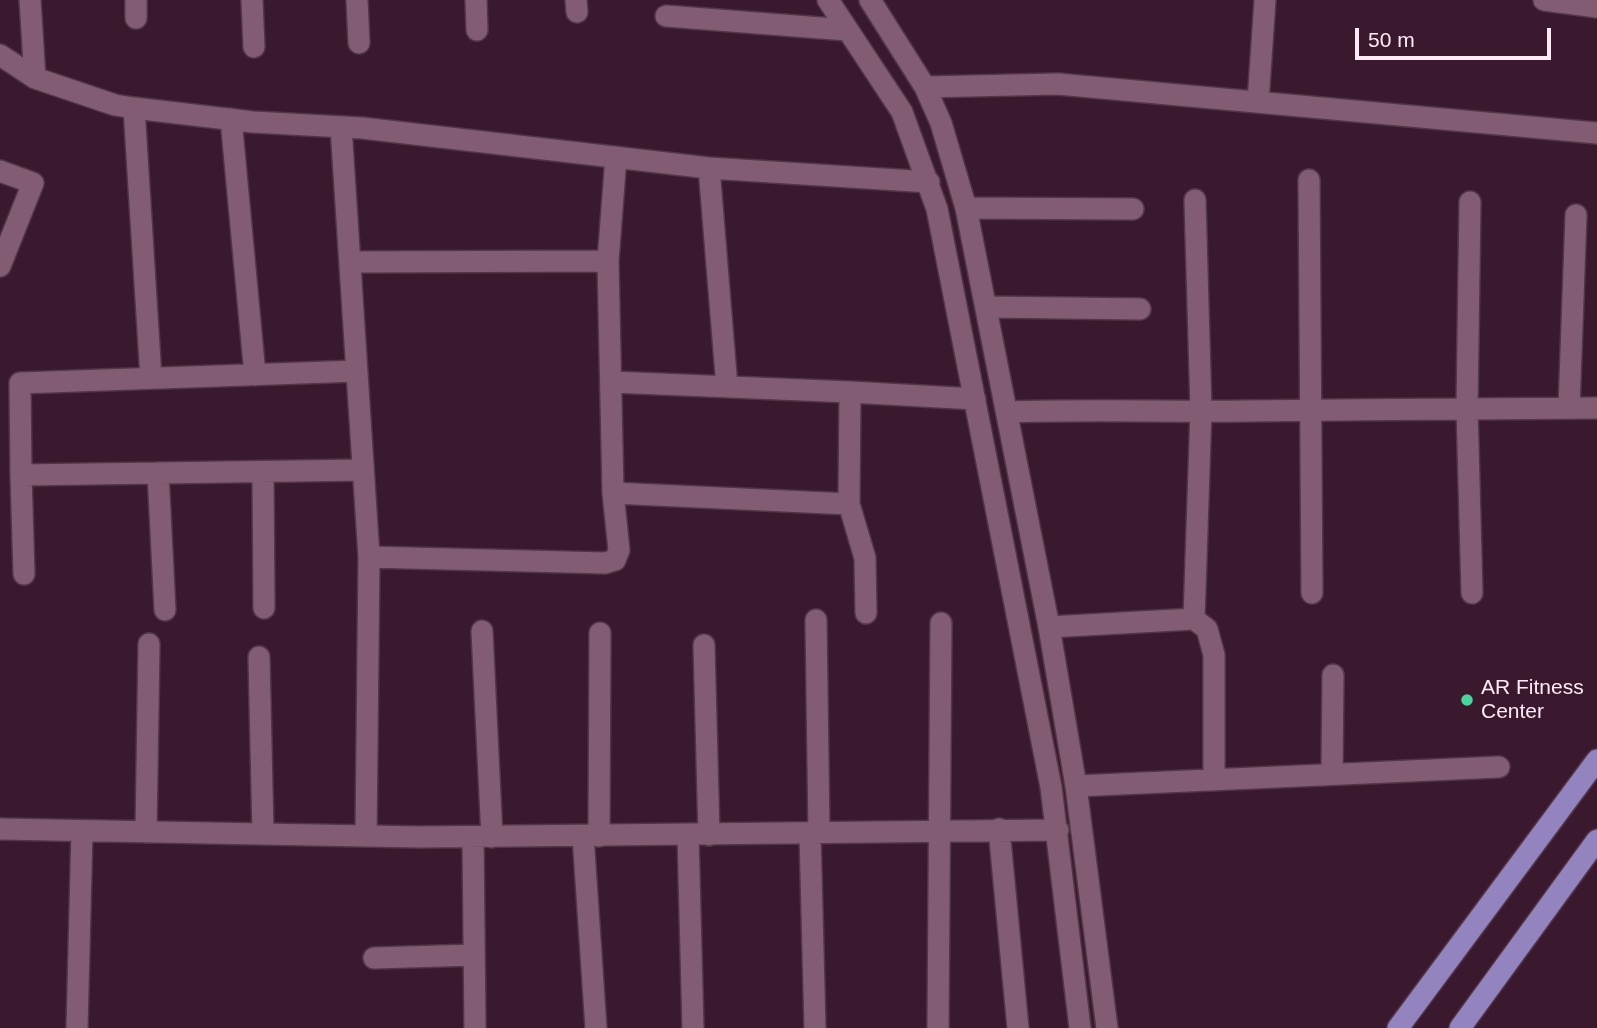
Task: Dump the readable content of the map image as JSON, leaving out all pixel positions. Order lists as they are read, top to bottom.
{
  "places": ["AR Fitness Center"],
  "scale_bar": "50 m"
}
